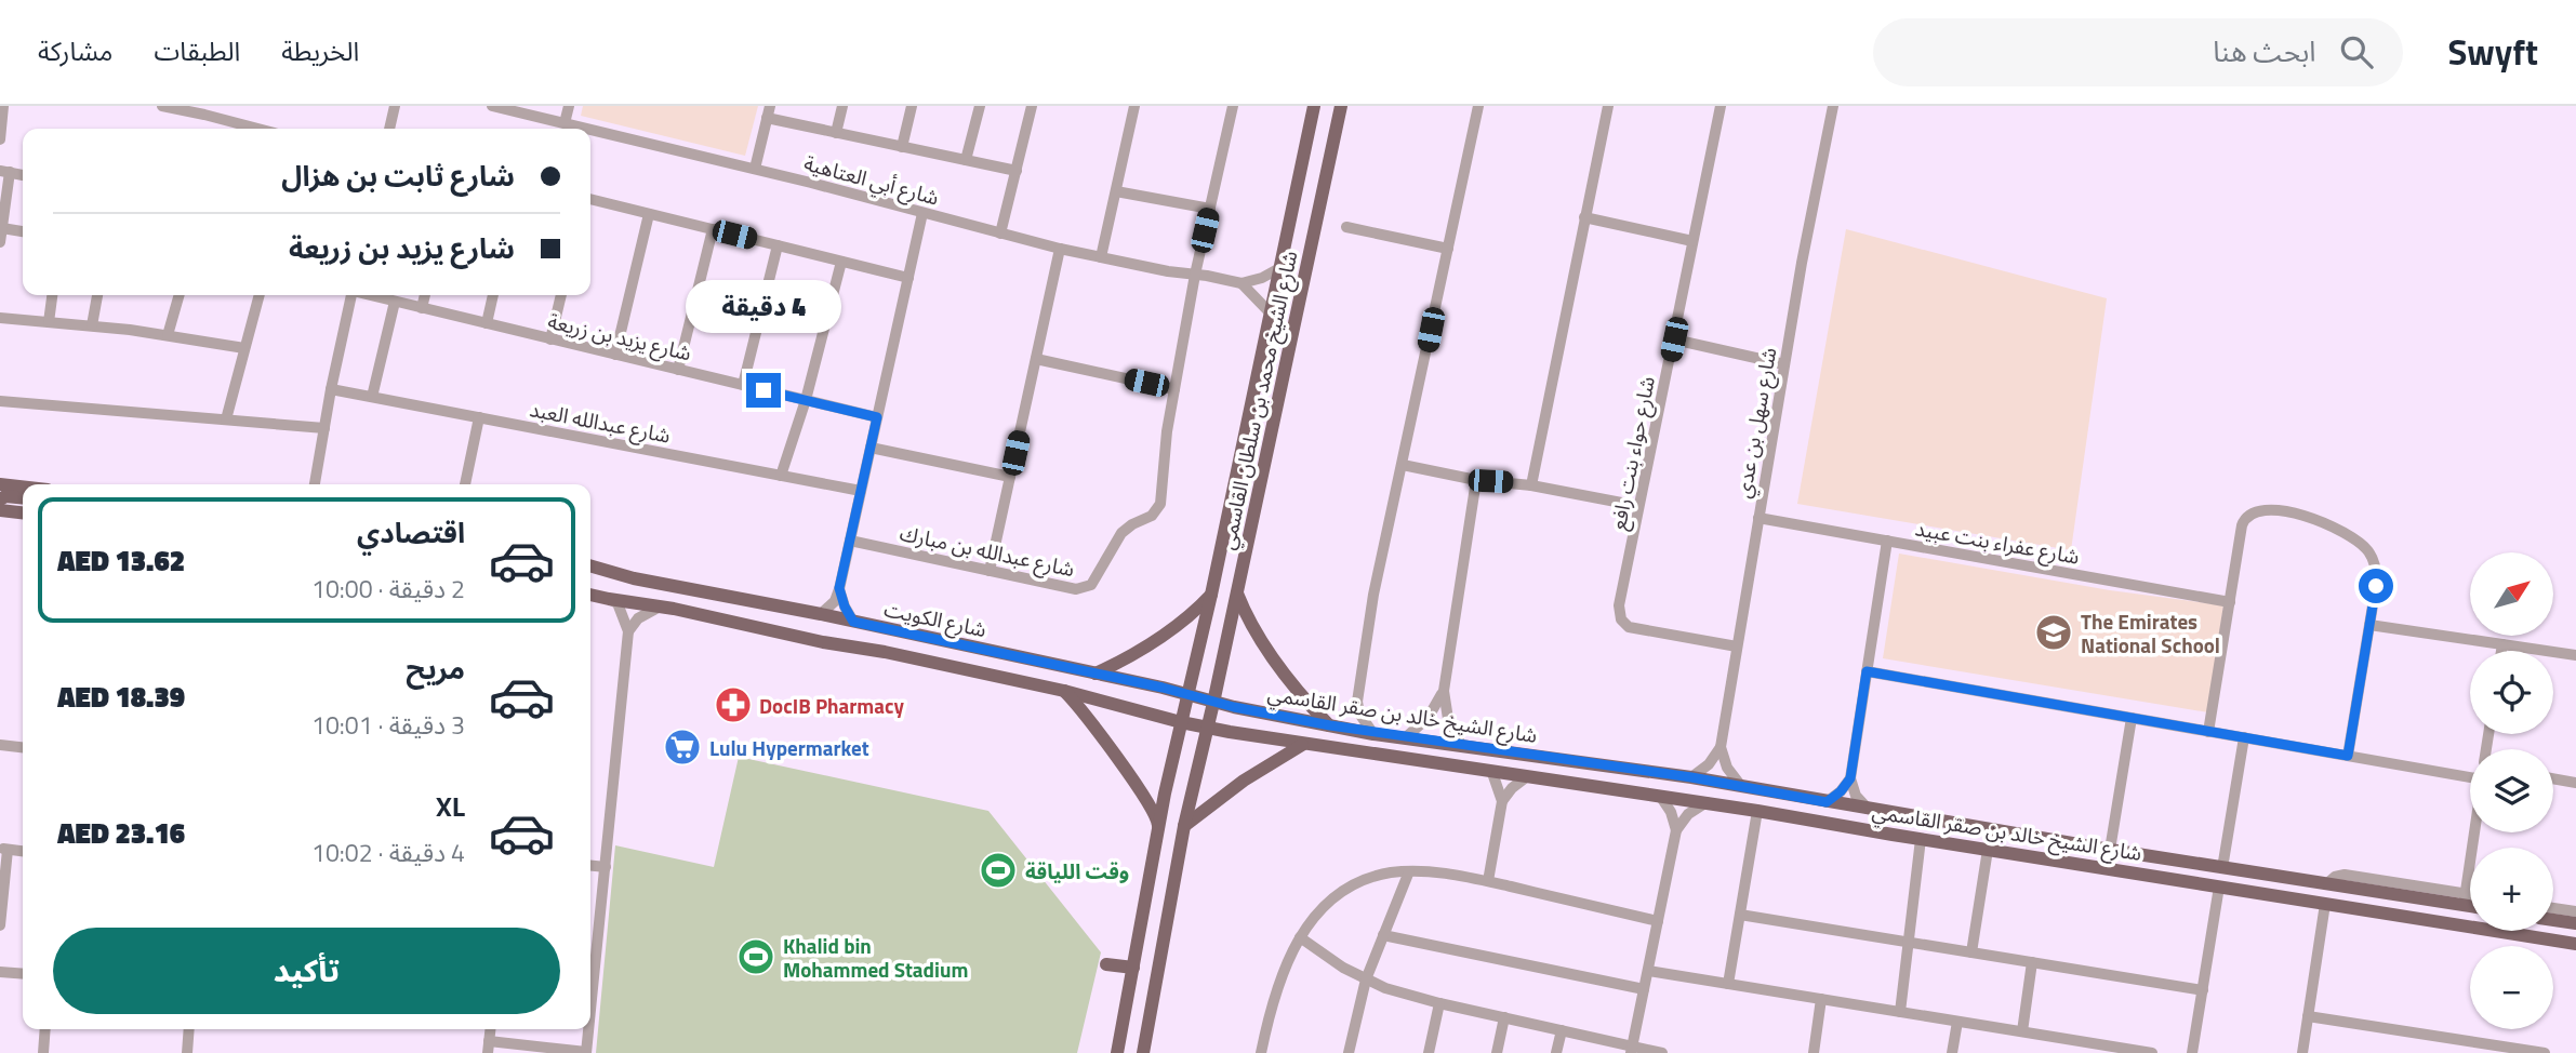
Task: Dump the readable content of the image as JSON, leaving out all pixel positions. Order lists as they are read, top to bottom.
{
  "streets": {
    "main road": ["شارع الشيخ محمد بن سلطان القاسمي", "شارع الكويت", "شارع الشيخ خالد بن صقر القاسمي"],
    "street": [
      "شارع أبي العتاهية",
      "شارع يزيد بن زريعة",
      "شارع عبدالله العبد",
      "شارع سهل بن عدي",
      "شارع حواء بنت رافع",
      "شارع عفراء بنت عبيد",
      "شارع عبدالله بن مبارك"
    ]
  },
  "crossings": [
    ["شارع أبي العتاهية", "شارع عبدالله بن مبارك"],
    ["شارع الشيخ محمد بن سلطان القاسمي", "شارع الكويت"],
    ["شارع الشيخ محمد بن سلطان القاسمي", "شارع الشيخ خالد بن صقر القاسمي"],
    ["شارع سهل بن عدي", "شارع حواء بنت رافع"],
    ["شارع سهل بن عدي", "شارع عفراء بنت عبيد"],
    ["شارع الكويت", "شارع الشيخ خالد بن صقر القاسمي"]
  ],
  "places": {
    "school or university": ["The Emirates National School"],
    "pharmacy": ["DocIB Pharmacy"],
    "supermarket": ["Lulu Hypermarket"],
    "sports": ["وقت اللياقة", "Khalid bin Mohammed Stadium"]
  },
  "north": "top right",
  "page": {
    "header": "Swyft",
    "search": "ابحث هنا",
    "nav": ["الخريطة", "الطبقات", "مشاركة"],
    "banner": ["شارع ثابت بن هزال", "شارع يزيد بن زريعة"],
    "bubble": "4 دقيقة",
    "list": [
      {
        "name": "اقتصادي",
        "note": "2 دقيقة · 10:00",
        "value": "AED 13.62"
      },
      {
        "name": "مريح",
        "note": "3 دقيقة · 10:01",
        "value": "AED 18.39"
      },
      {
        "name": "XL",
        "note": "4 دقيقة · 10:02",
        "value": "AED 23.16"
      }
    ],
    "map_buttons": ["+", "−"],
    "buttons": "تأكيد"
  }
}
